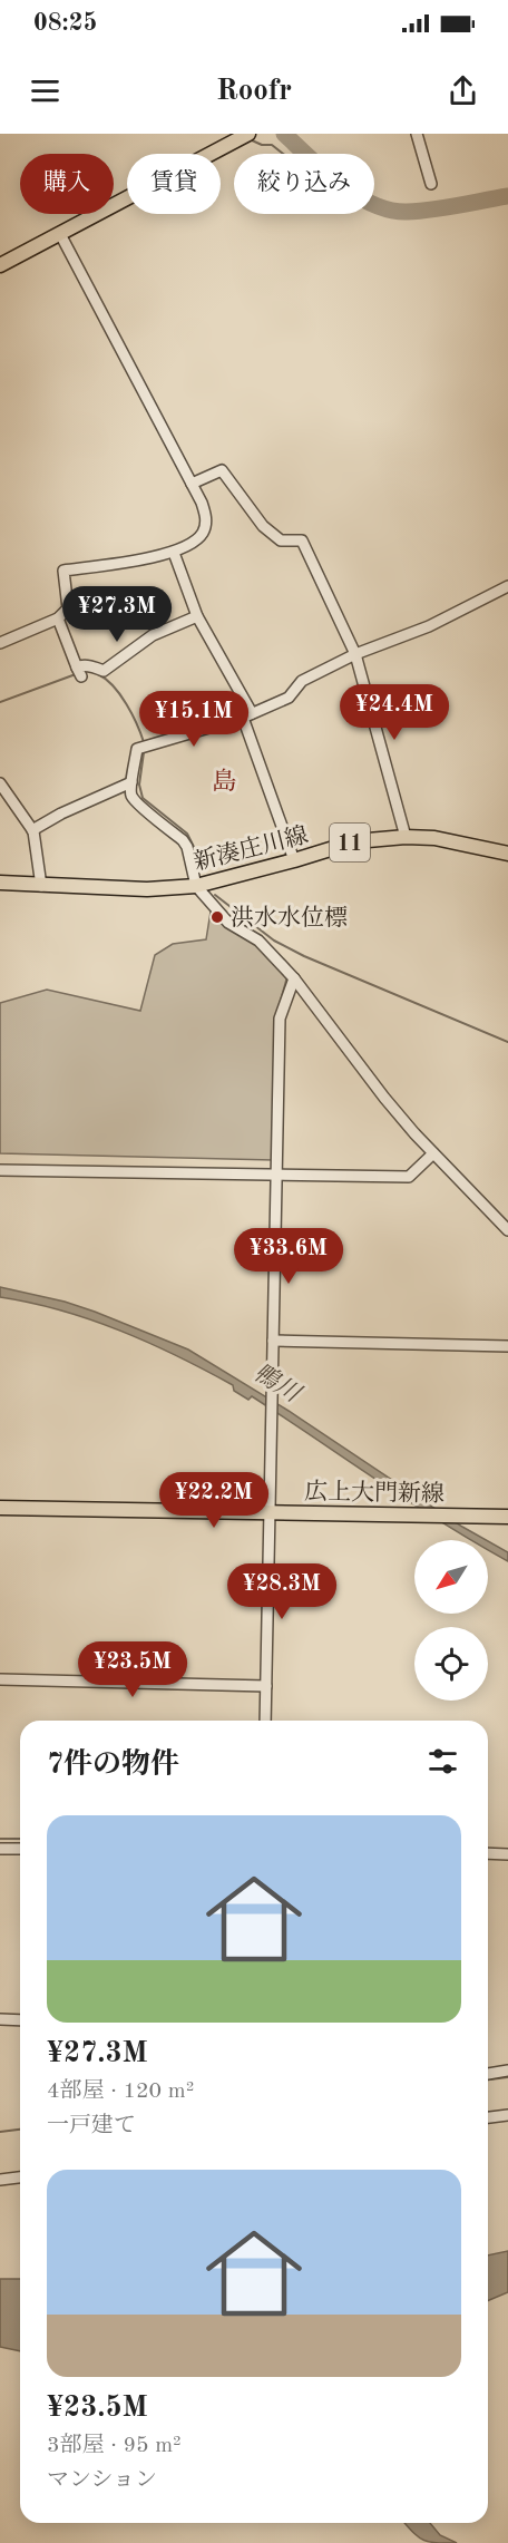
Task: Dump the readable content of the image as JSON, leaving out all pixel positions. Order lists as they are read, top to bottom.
{
  "streets": {
    "main road": ["11", "新湊庄川線", "広上大門新線"]
  },
  "districts": ["島"],
  "water": ["鴨川"],
  "places": ["洪水水位標"],
  "north": "bottom left",
  "page": {
    "status": "08:25",
    "header": "Roofr",
    "chip": ["購入", "賃貸", "絞り込み"],
    "price": [
      "¥27.3M",
      "¥24.4M",
      "¥15.1M",
      "¥33.6M",
      "¥22.2M",
      "¥28.3M",
      "¥23.5M"
    ],
    "heading": "7件の物件",
    "list": [
      {
        "name": "¥27.3M",
        "note": "4部屋 · 120 m² · 一戸建て"
      },
      {
        "name": "¥23.5M",
        "note": "3部屋 · 95 m² · マンション"
      }
    ]
  }
}
